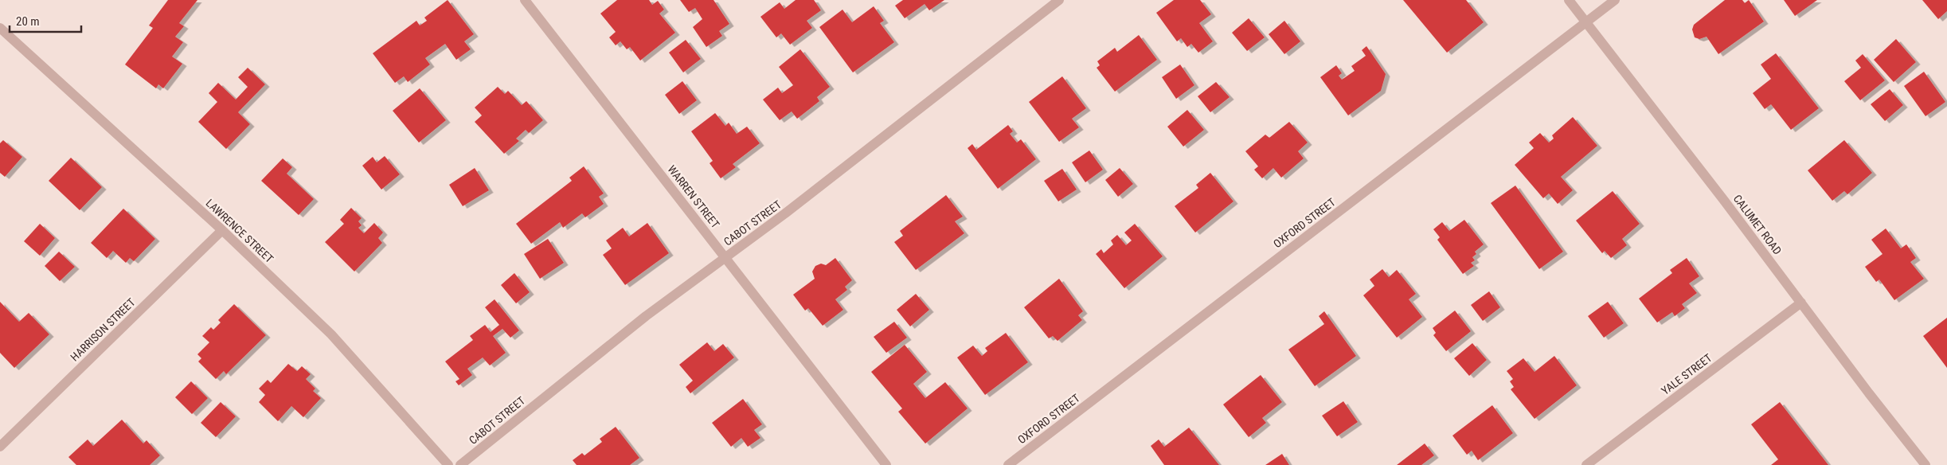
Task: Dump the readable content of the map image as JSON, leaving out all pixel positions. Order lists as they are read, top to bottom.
{
  "streets": {
    "street": [
      "WARREN STREET",
      "CABOT STREET",
      "OXFORD STREET",
      "CALUMET ROAD",
      "LAWRENCE STREET",
      "HARRISON STREET",
      "YALE STREET"
    ]
  },
  "crossings": [
    ["WARREN STREET", "CABOT STREET"],
    ["OXFORD STREET", "CALUMET ROAD"],
    ["CALUMET ROAD", "YALE STREET"],
    ["LAWRENCE STREET", "HARRISON STREET"]
  ],
  "scale_bar": "20 m"
}
